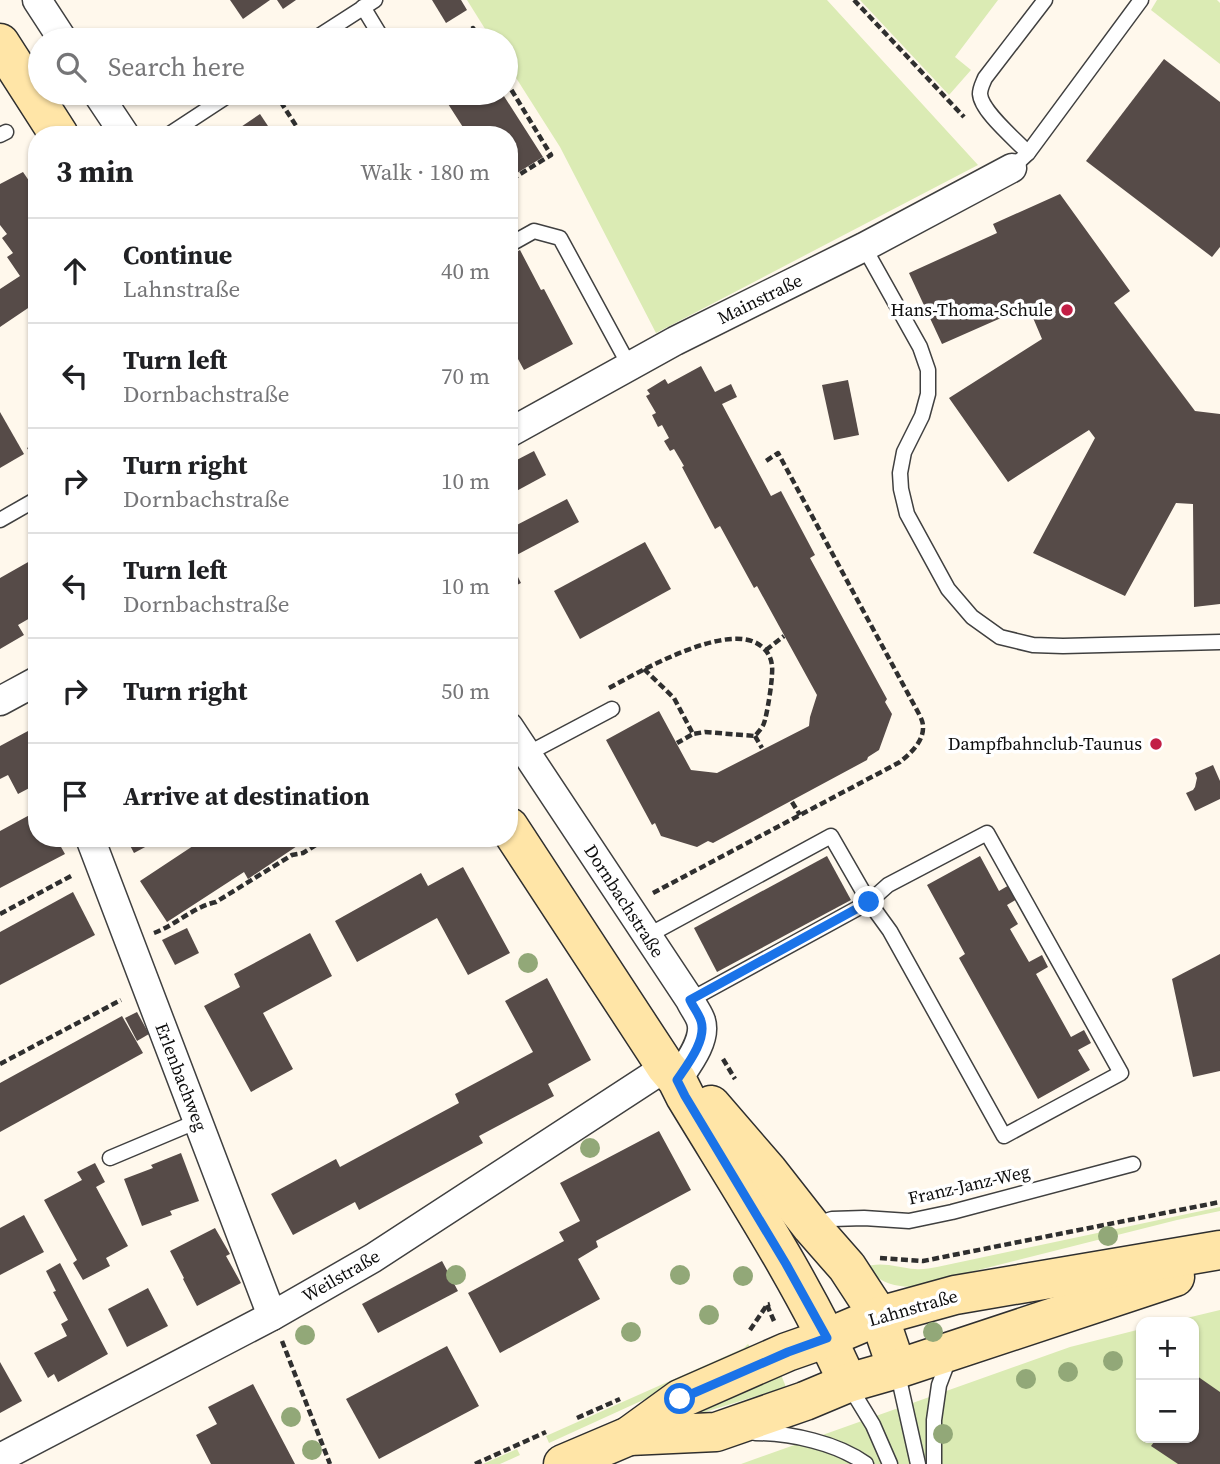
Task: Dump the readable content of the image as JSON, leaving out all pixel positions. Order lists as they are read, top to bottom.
{
  "streets": {
    "street": [
      "Mainstraße",
      "Dornbachstraße",
      "Erlenbachweg",
      "Weilstraße",
      "Lahnstraße"
    ],
    "lane": ["Franz-Janz-Weg"]
  },
  "crossings": [
    ["Erlenbachweg", "Weilstraße"]
  ],
  "places": ["Hans-Thoma-Schule", "Dampfbahnclub-Taunus"],
  "page": {
    "search": "Search here",
    "heading": ["3 min", "Walk · 180 m"],
    "list": [
      ["Continue", "Lahnstraße", "40 m"],
      ["Turn left", "Dornbachstraße", "70 m"],
      ["Turn right", "Dornbachstraße", "10 m"],
      ["Turn left", "Dornbachstraße", "10 m"],
      ["Turn right", "50 m"],
      "Arrive at destination"
    ],
    "map_buttons": ["+", "−"]
  }
}
